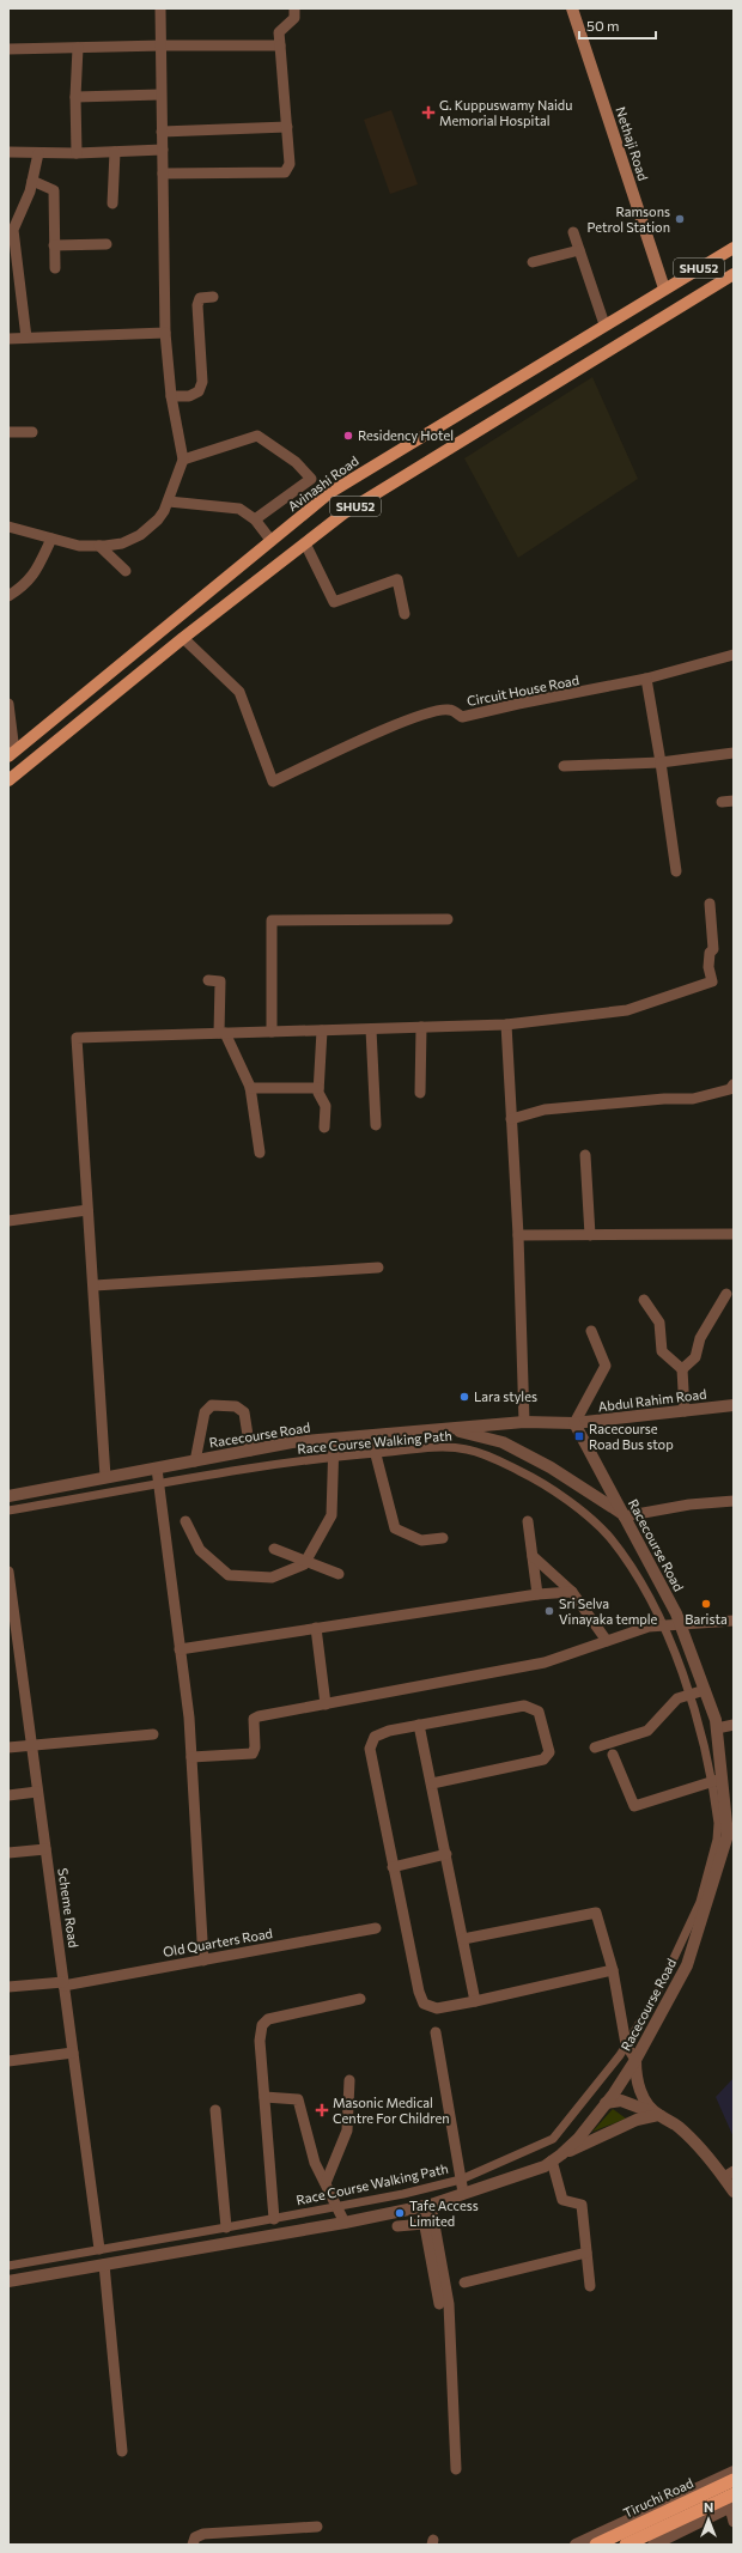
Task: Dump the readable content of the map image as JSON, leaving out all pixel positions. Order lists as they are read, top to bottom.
{
  "streets": {
    "highway": ["Tiruchi Road"],
    "main road": ["Nethaji Road", "SHU52", "Avinashi Road"],
    "street": [
      "Circuit House Road",
      "Abdul Rahim Road",
      "Racecourse Road",
      "Race Course Walking Path",
      "Scheme Road",
      "Old Quarters Road"
    ]
  },
  "crossings": [
    ["Nethaji Road", "Avinashi Road"],
    ["SHU52", "Circuit House Road"],
    ["Abdul Rahim Road", "Racecourse Road"],
    ["Racecourse Road", "Race Course Walking Path"],
    ["Race Course Walking Path", "Scheme Road"],
    ["Scheme Road", "Old Quarters Road"]
  ],
  "places": {
    "health": ["G. Kuppuswamy Naidu Memorial Hospital", "Masonic Medical Centre For Children"],
    "other": [
      "Ramsons Petrol Station",
      "Residency Hotel",
      "Lara styles",
      "Barista",
      "Sri Selva Vinayaka temple",
      "Tafe Access Limited"
    ],
    "transit": ["Racecourse Road Bus stop"]
  },
  "scale_bar": "50 m",
  "north": "top"
}
